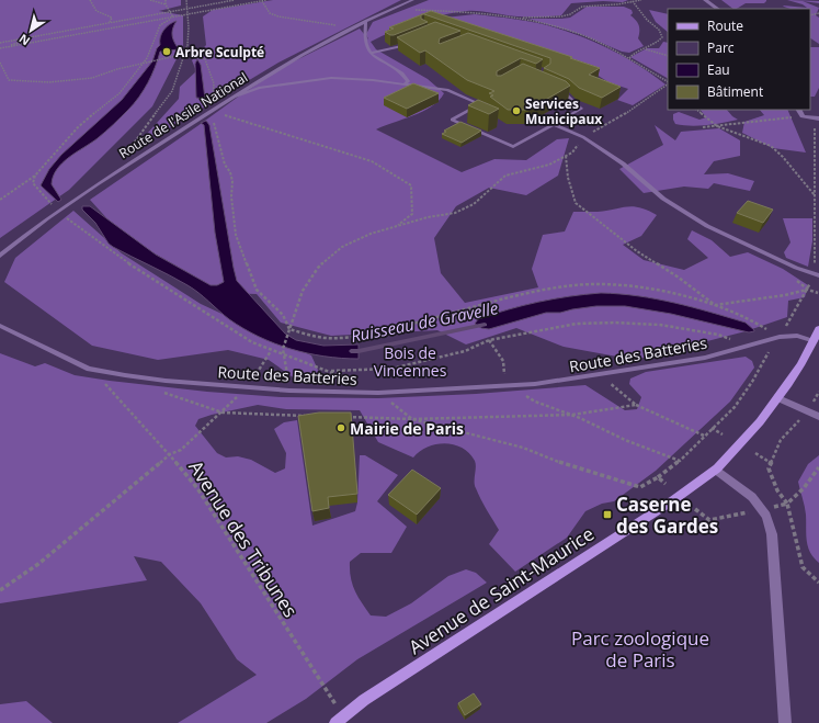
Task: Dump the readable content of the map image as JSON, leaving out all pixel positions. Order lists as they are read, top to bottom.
{
  "streets": {
    "main road": ["Avenue de Saint-Maurice"],
    "lane": ["Route de l'Asile National", "Route des Batteries"],
    "path": ["Avenue des Tribunes"]
  },
  "crossings": [
    ["Route des Batteries", "Avenue des Tribunes"],
    ["Route des Batteries", "Avenue de Saint-Maurice"],
    ["Avenue des Tribunes", "Avenue de Saint-Maurice"]
  ],
  "water": ["Ruisseau de Gravelle"],
  "parks": ["Bois de Vincennes", "Parc zoologique de Paris"],
  "places": {
    "other": ["Arbre Sculpté", "Services Municipaux", "Mairie de Paris"],
    "transit": ["Caserne des Gardes"]
  },
  "legend": [
    "Route",
    "Parc",
    "Eau",
    "Bâtiment"
  ],
  "north": "bottom left"
}
